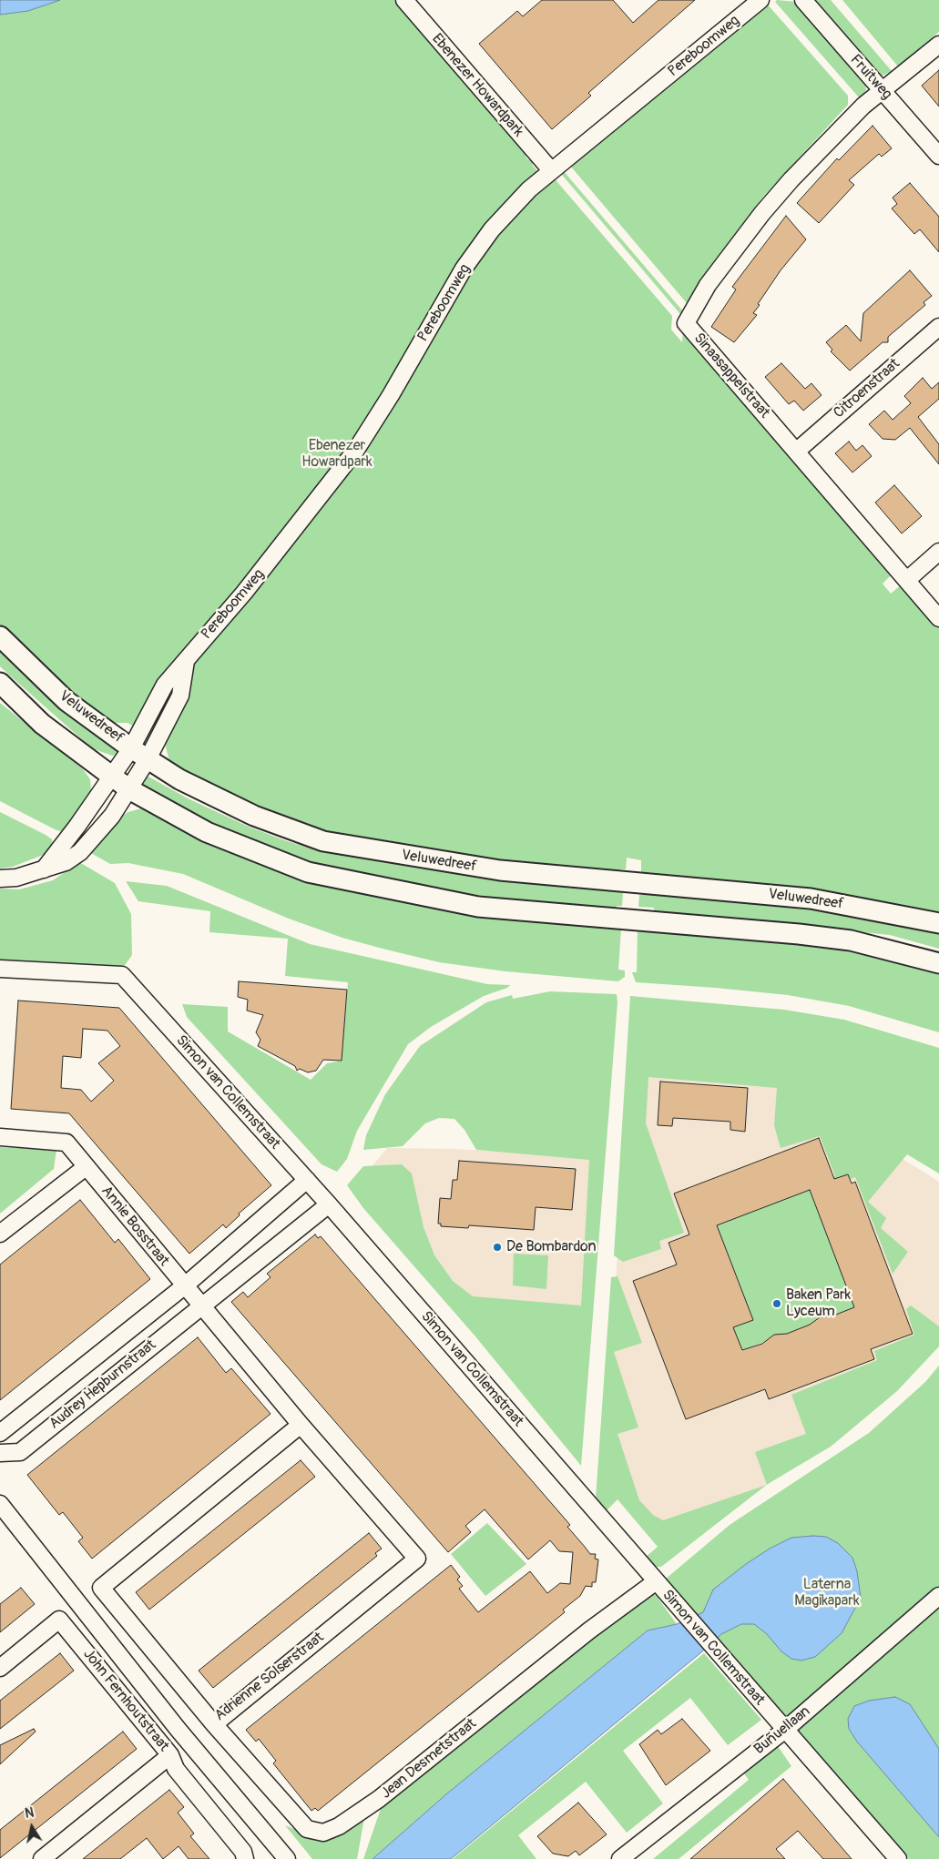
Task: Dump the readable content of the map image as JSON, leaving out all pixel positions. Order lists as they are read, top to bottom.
{
  "streets": {
    "main road": ["Veluwedreef"],
    "street": [
      "Pereboomweg",
      "Fruitweg",
      "Ebenezer Howardpark",
      "Sinaasappelstraat",
      "Citroenstraat",
      "Simon van Collemstraat",
      "Annie Bosstraat",
      "Audrey Hepburnstraat",
      "Adrienne Solserstraat",
      "John Fernhoutstraat",
      "Buñuellaan",
      "Jean Desmetstraat"
    ]
  },
  "crossings": [
    ["Pereboomweg", "Ebenezer Howardpark"],
    ["Pereboomweg", "Veluwedreef"],
    ["Fruitweg", "Sinaasappelstraat"],
    ["Sinaasappelstraat", "Citroenstraat"],
    ["Simon van Collemstraat", "Audrey Hepburnstraat"],
    ["Simon van Collemstraat", "Buñuellaan"],
    ["Simon van Collemstraat", "Jean Desmetstraat"],
    ["Annie Bosstraat", "Audrey Hepburnstraat"],
    ["Audrey Hepburnstraat", "Adrienne Solserstraat"],
    ["Adrienne Solserstraat", "Jean Desmetstraat"]
  ],
  "parks": ["Ebenezer Howardpark", "Laterna Magikapark"],
  "places": ["De Bombardon", "Baken Park Lyceum"],
  "north": "top"
}
